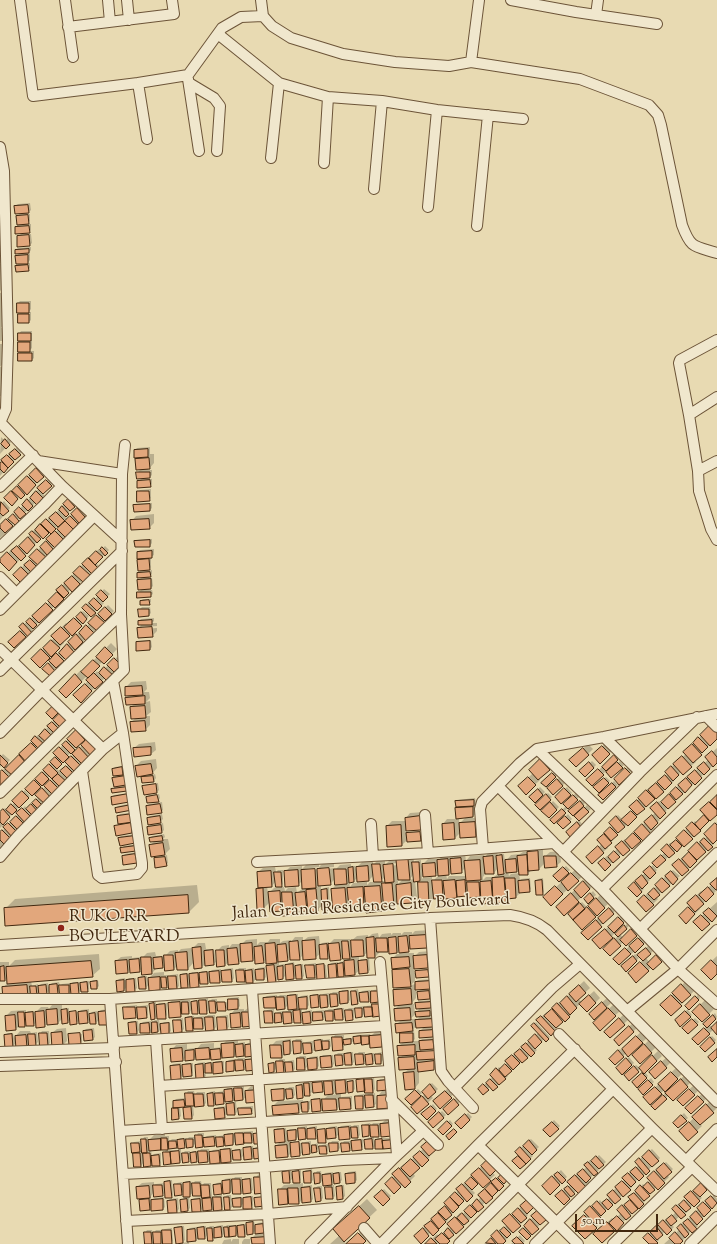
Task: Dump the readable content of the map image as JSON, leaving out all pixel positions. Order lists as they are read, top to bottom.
{
  "streets": {
    "street": ["Jalan Grand Residence City Boulevard"]
  },
  "places": ["RUKO RR BOULEVARD"],
  "scale_bar": "50 m"
}
